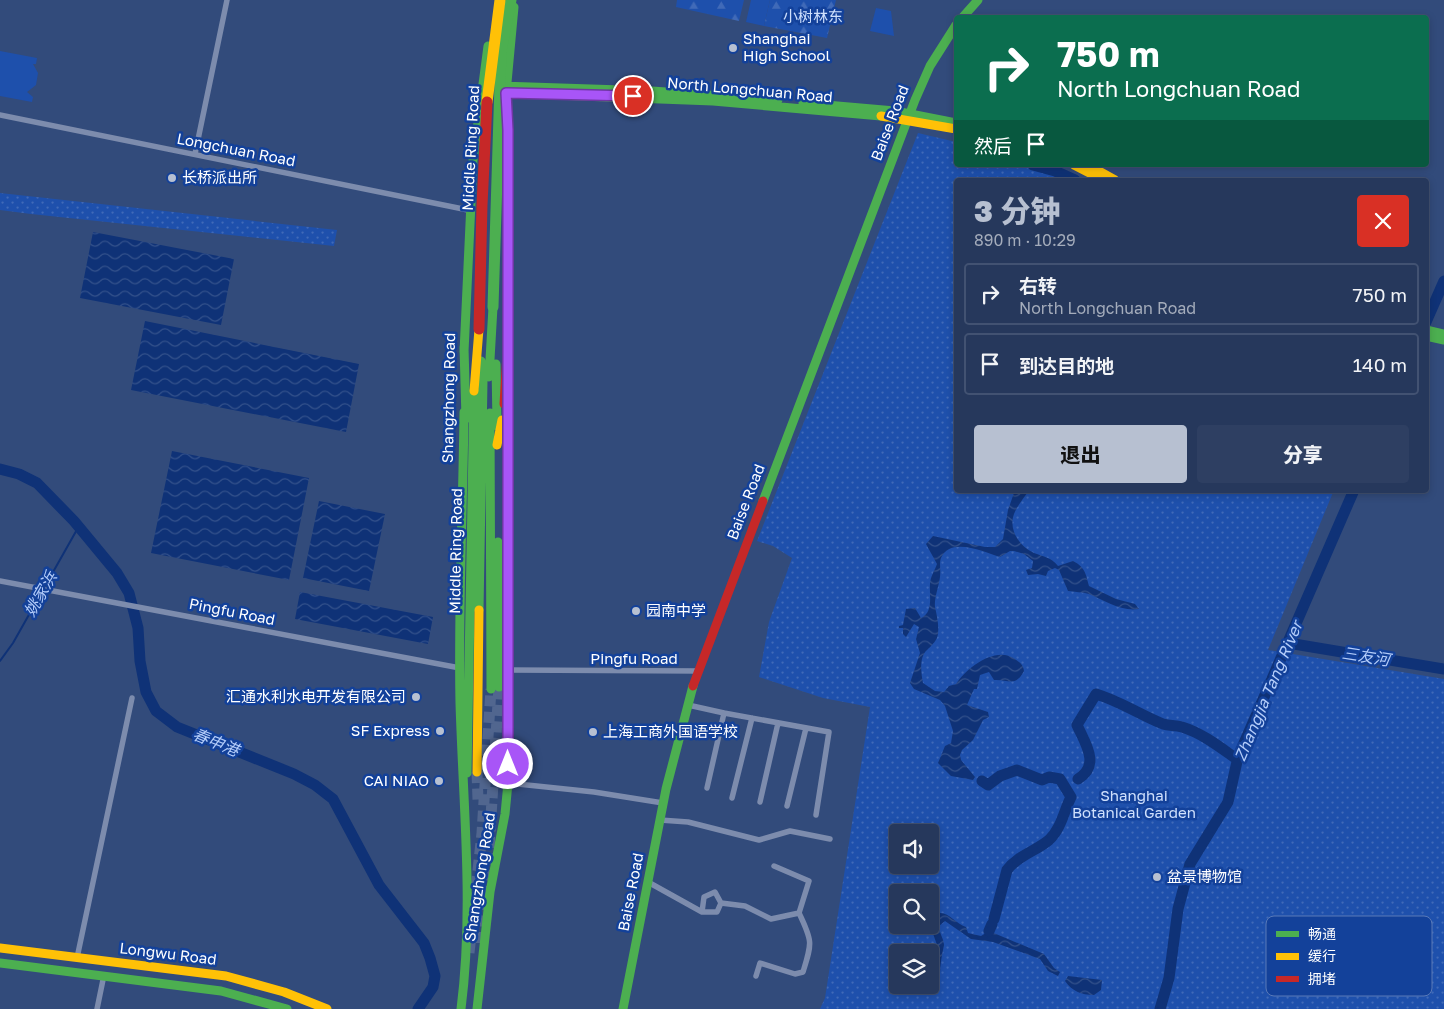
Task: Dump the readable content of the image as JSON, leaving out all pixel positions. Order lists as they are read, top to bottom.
{
  "streets": {
    "main road": [
      "North Longchuan Road",
      "Baise Road",
      "Middle Ring Road",
      "Shangzhong Road",
      "Longwu Road"
    ],
    "street": ["Longchuan Road", "Pingfu Road"]
  },
  "crossings": [
    ["North Longchuan Road", "Baise Road"],
    ["North Longchuan Road", "Shangzhong Road"],
    ["Baise Road", "Pingfu Road"],
    ["Middle Ring Road", "Shangzhong Road"],
    ["Longchuan Road", "Shangzhong Road"],
    ["Shangzhong Road", "Pingfu Road"]
  ],
  "water": [
    "姚家浜",
    "三友河",
    "Zhangjia Tang River",
    "春申港"
  ],
  "parks": ["小树林东", "Shanghai Botanical Garden"],
  "places": [
    "Shanghai High School",
    "长桥派出所",
    "园南中学",
    "汇通水利水电开发有限公司",
    "SF Express",
    "上海工商外国语学校",
    "CAI NIAO",
    "盆景博物馆"
  ],
  "legend": ["畅通", "缓行", "拥堵"],
  "page": {
    "turn": ["750 m", "North Longchuan Road"],
    "then": "然后",
    "heading": ["3 分钟", "890 m · 10:29"],
    "list": [
      {
        "name": "右转",
        "note": "North Longchuan Road",
        "value": "750 m"
      },
      {
        "name": "到达目的地",
        "value": "140 m"
      }
    ],
    "buttons": ["退出", "分享"]
  }
}
